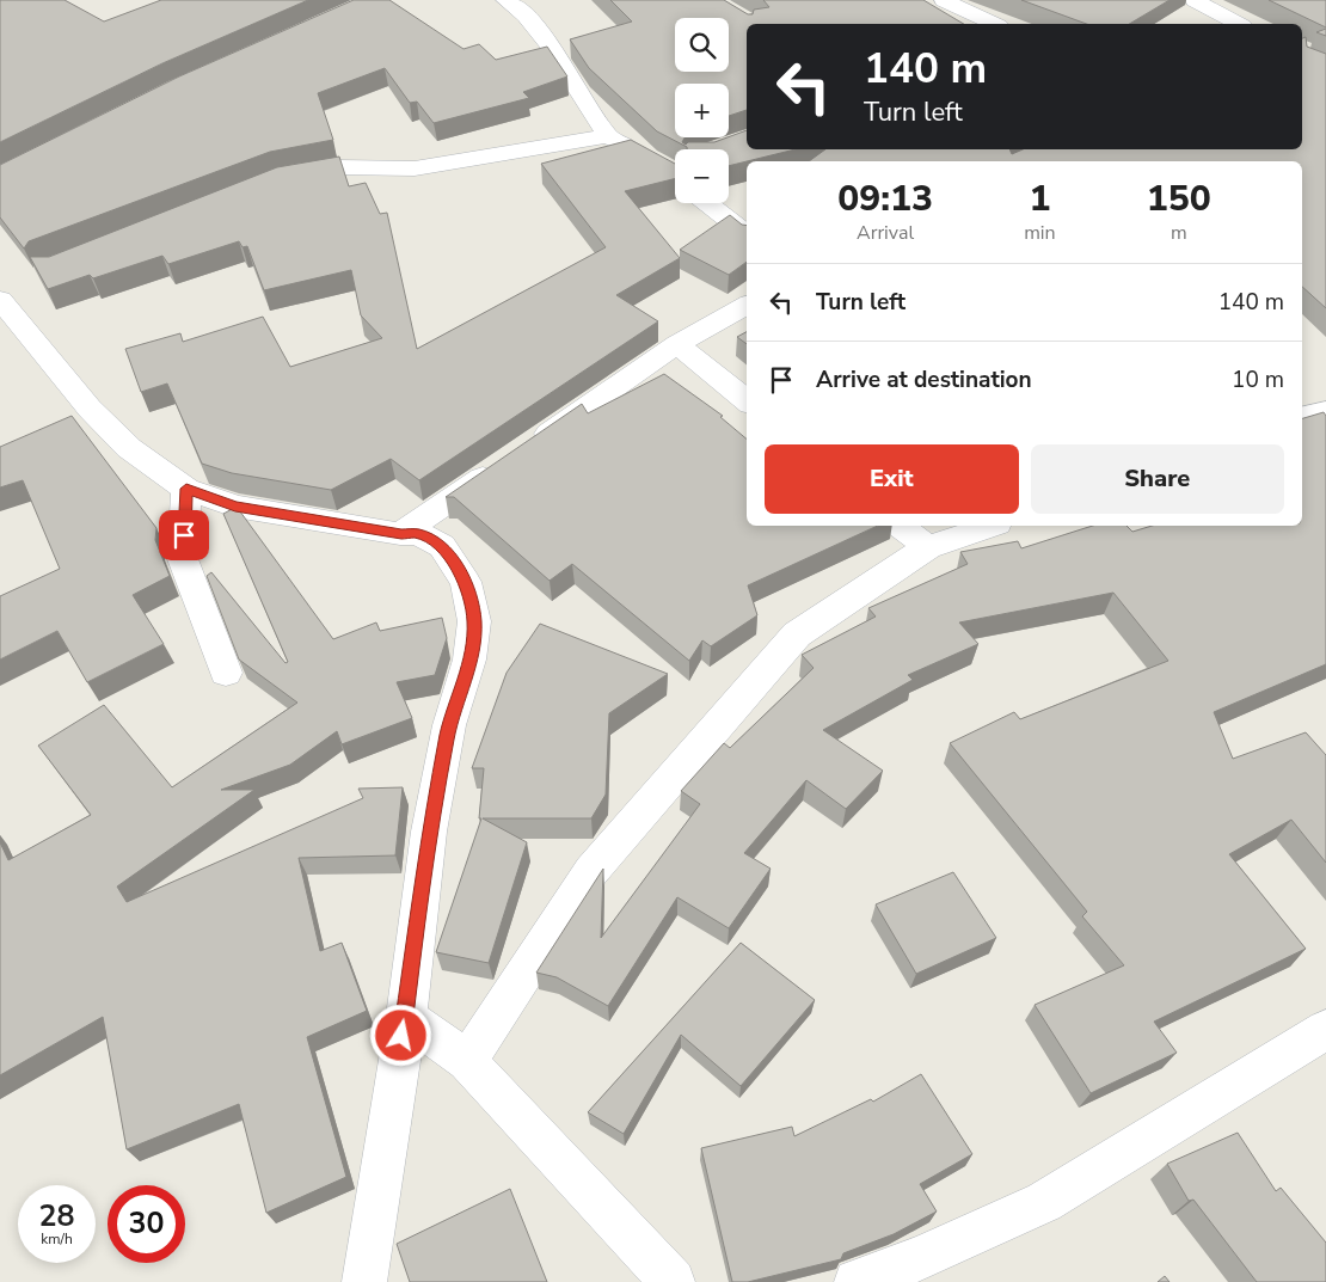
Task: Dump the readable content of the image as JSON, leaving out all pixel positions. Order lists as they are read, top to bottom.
{
  "page": {
    "map_buttons": ["+", "−"],
    "turn": ["140 m", "Turn left"],
    "eta": [
      "09:13",
      "Arrival",
      "1",
      "min",
      "150",
      "m"
    ],
    "list": [
      {
        "name": "Turn left",
        "value": "140 m"
      },
      {
        "name": "Arrive at destination",
        "value": "10 m"
      }
    ],
    "buttons": ["Exit", "Share"],
    "speed": "28 km/h",
    "limit": "30"
  }
}
